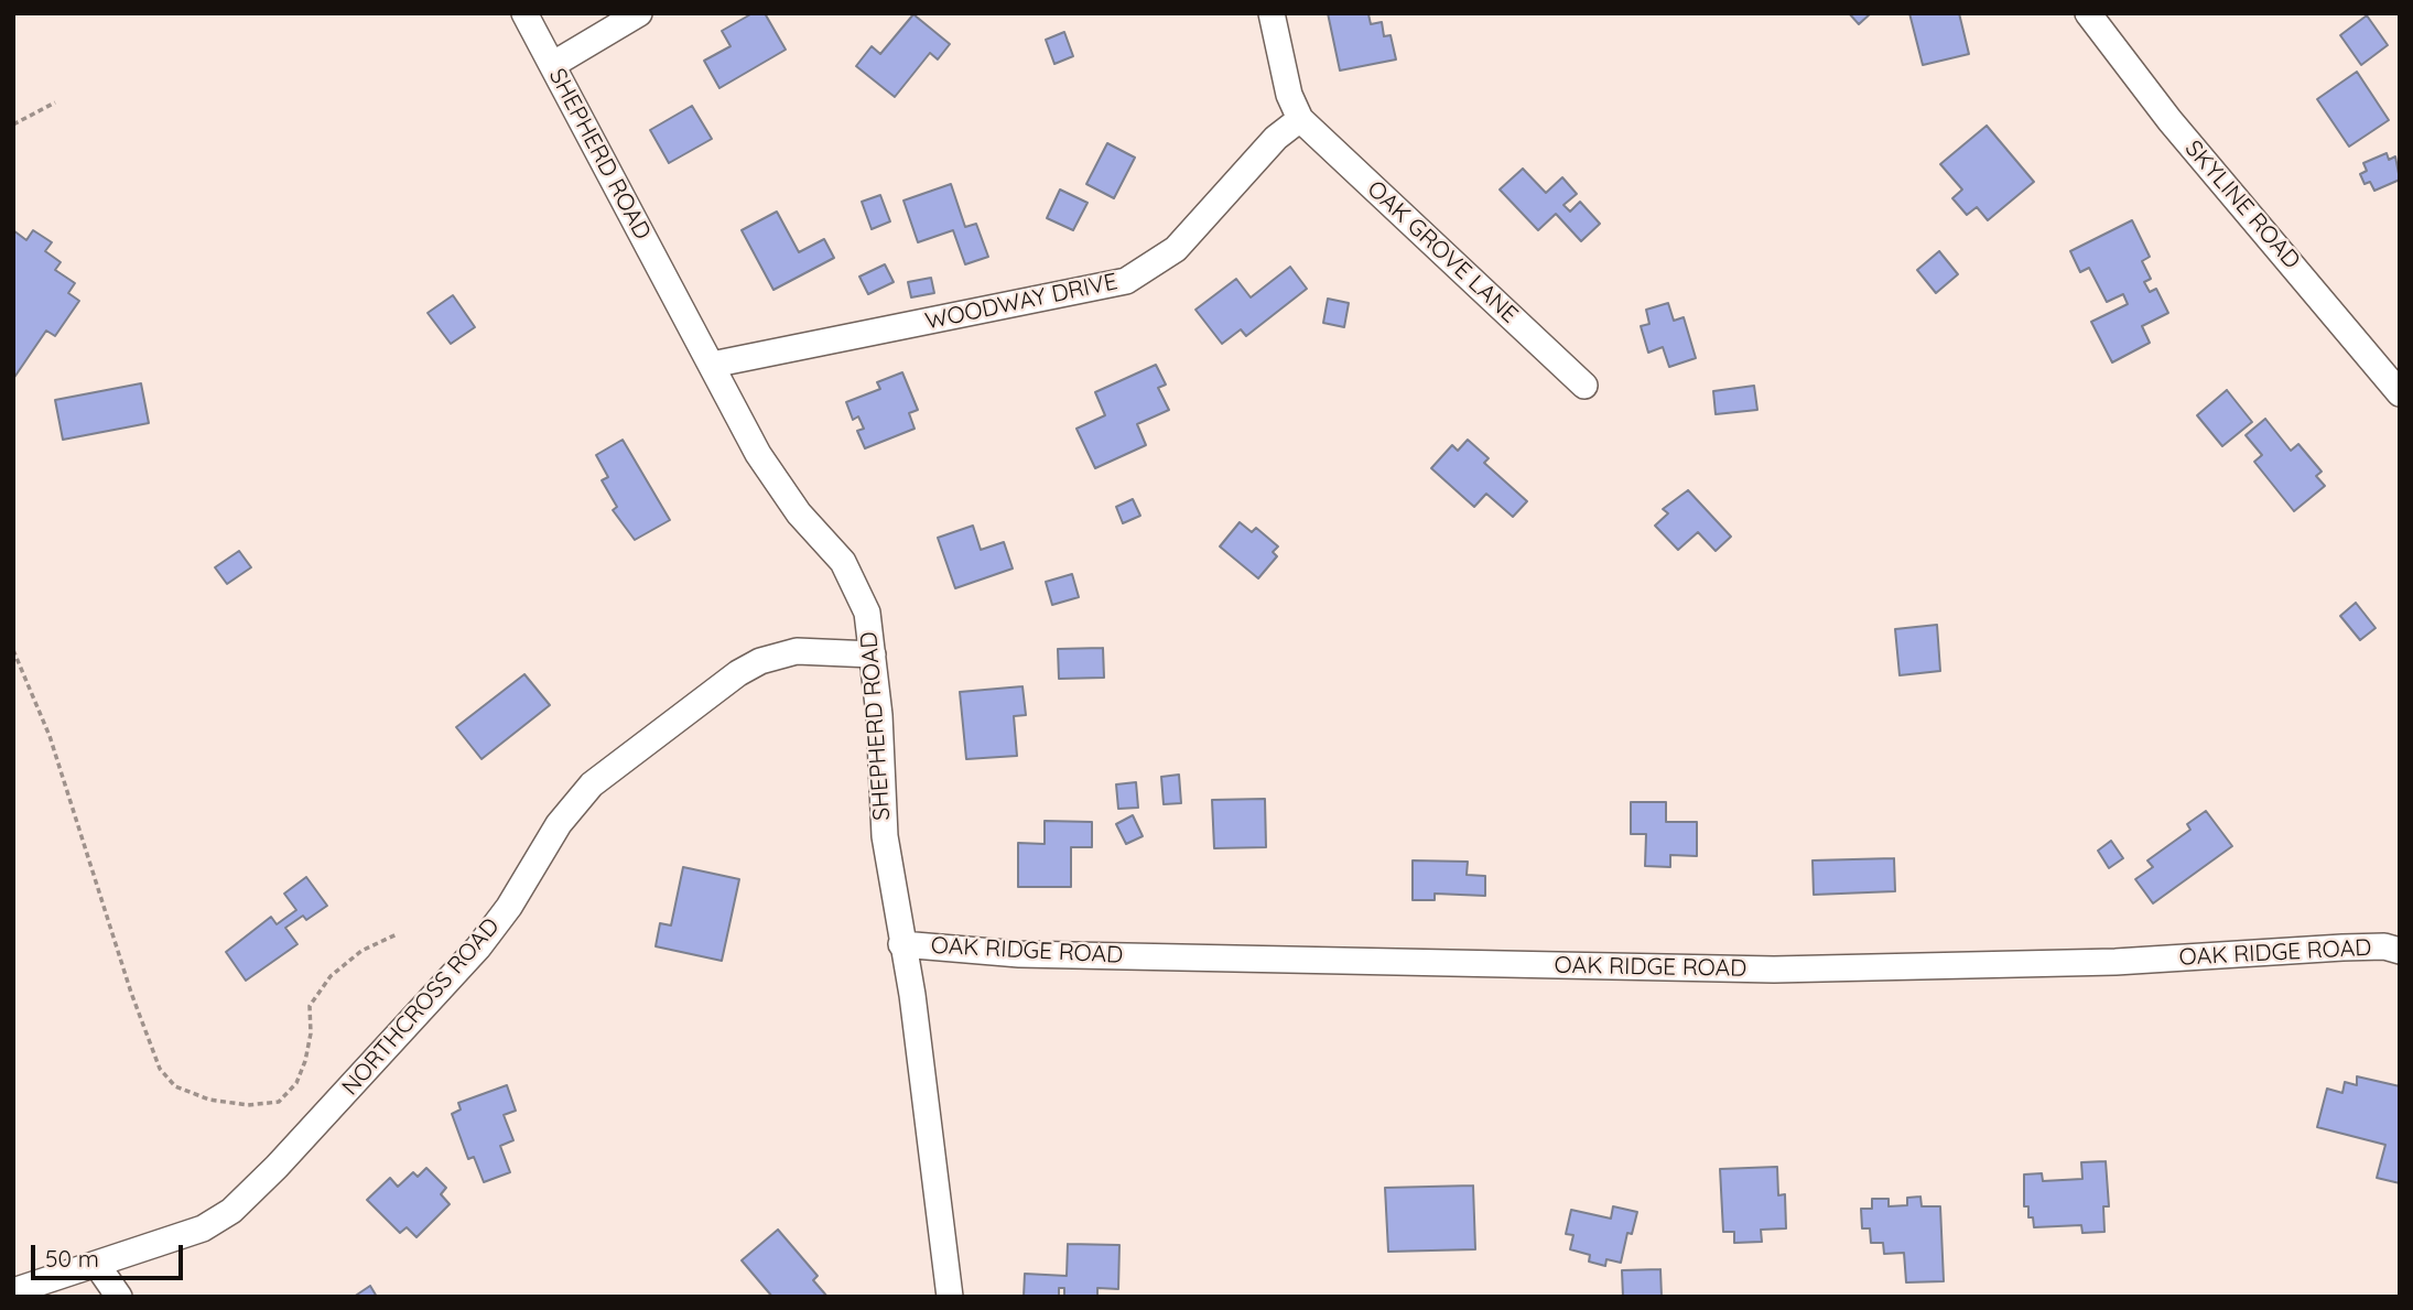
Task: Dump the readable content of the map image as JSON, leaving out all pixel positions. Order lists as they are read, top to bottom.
{
  "streets": {
    "street": [
      "SHEPHERD ROAD",
      "SKYLINE ROAD",
      "OAK GROVE LANE",
      "WOODWAY DRIVE",
      "OAK RIDGE ROAD",
      "NORTHCROSS ROAD"
    ]
  },
  "crossings": [
    ["SHEPHERD ROAD", "WOODWAY DRIVE"],
    ["SHEPHERD ROAD", "OAK RIDGE ROAD"],
    ["SHEPHERD ROAD", "NORTHCROSS ROAD"],
    ["OAK GROVE LANE", "WOODWAY DRIVE"]
  ],
  "scale_bar": "50 m"
}
